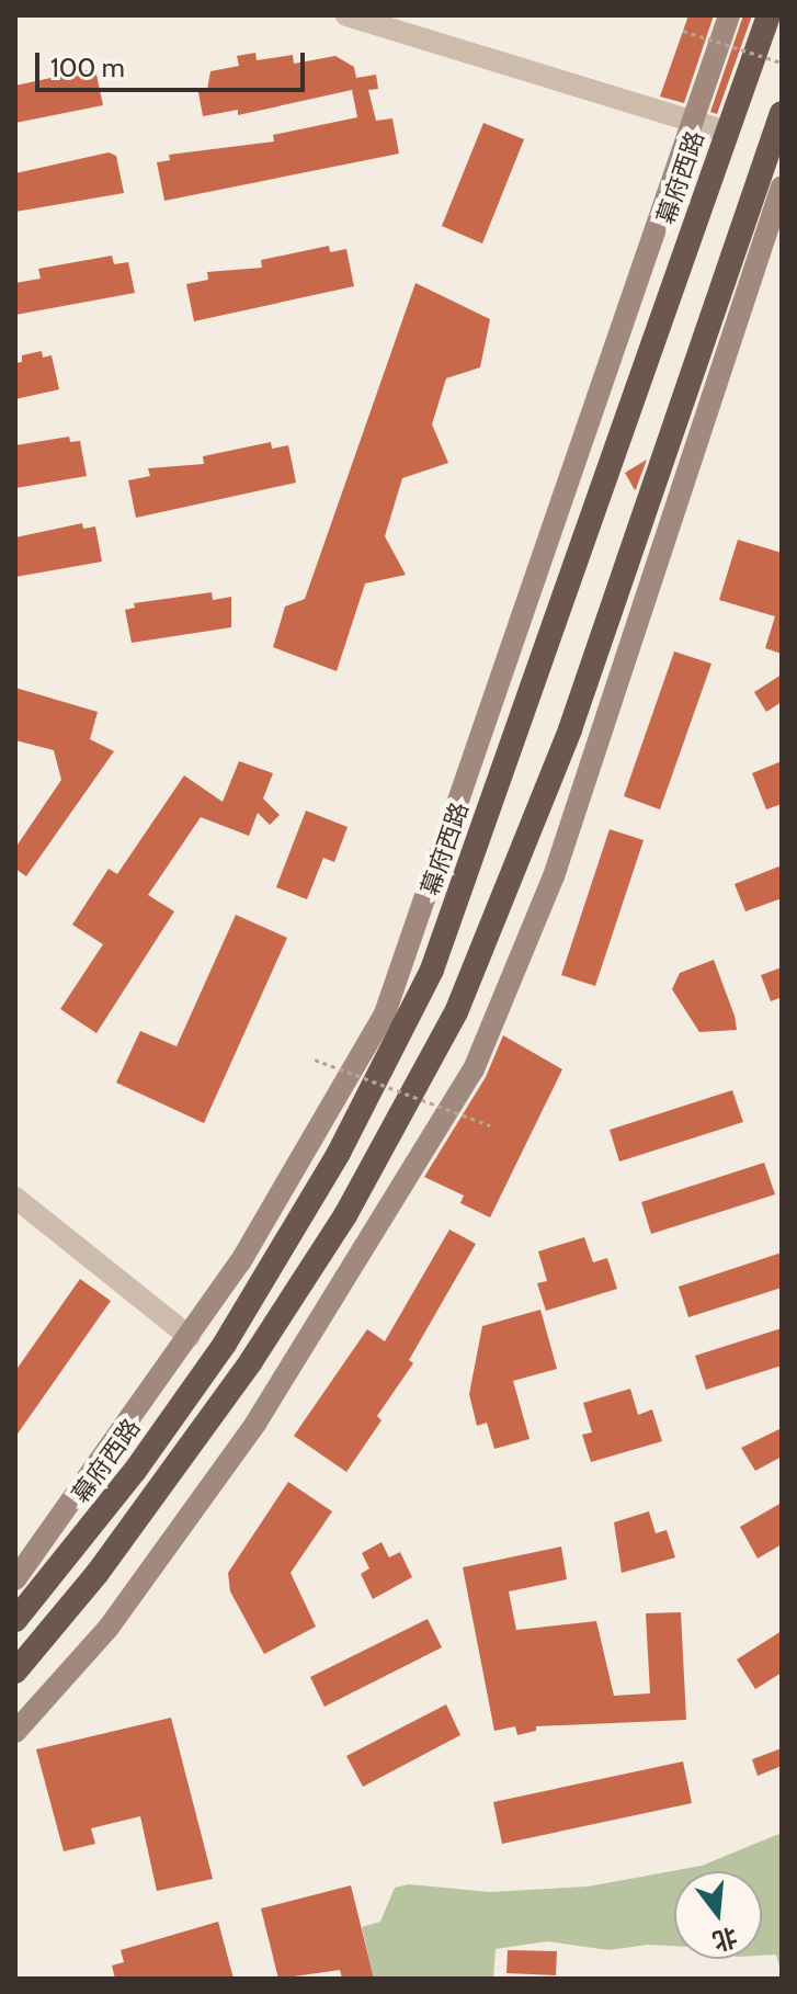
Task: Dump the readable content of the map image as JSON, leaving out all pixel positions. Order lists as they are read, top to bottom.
{
  "streets": {
    "highway": ["幕府西路"]
  },
  "scale_bar": "100 m",
  "north": "bottom"
}
